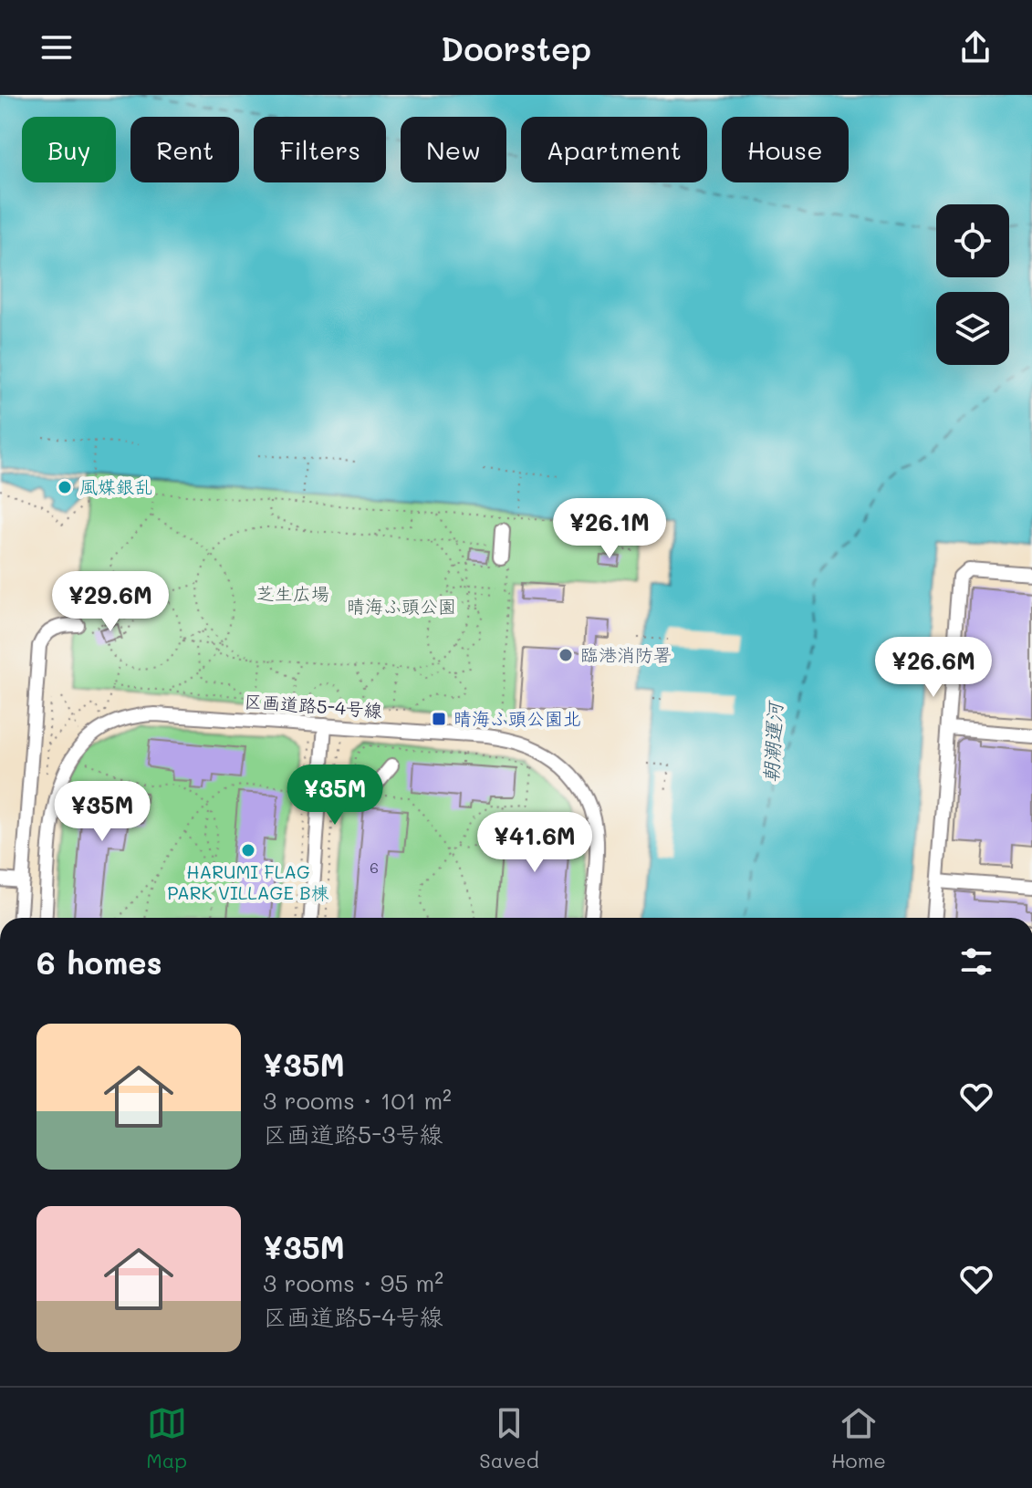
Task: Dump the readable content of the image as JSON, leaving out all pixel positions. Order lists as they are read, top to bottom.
{
  "streets": {
    "street": ["区画道路5-4号線"]
  },
  "water": ["朝潮運河"],
  "parks": ["芝生広場", "晴海ふ頭公園"],
  "places": {
    "other": ["風媒銀乱", "臨港消防署", "HARUMI FLAG PARK VILLAGE B棟"],
    "transit": ["晴海ふ頭公園北"]
  },
  "house_numbers": ["6"],
  "page": {
    "header": "Doorstep",
    "chip": [
      "Buy",
      "Rent",
      "Filters",
      "New",
      "Apartment",
      "House"
    ],
    "price": [
      "¥26.1M",
      "¥29.6M",
      "¥26.6M",
      "¥35M",
      "¥35M",
      "¥41.6M"
    ],
    "heading": "6 homes",
    "list": [
      {
        "name": "¥35M",
        "note": "3 rooms · 101 m² · 区画道路5-3号線"
      },
      {
        "name": "¥35M",
        "note": "3 rooms · 95 m² · 区画道路5-4号線"
      }
    ],
    "tabs": ["Map", "Saved", "Home"]
  }
}
